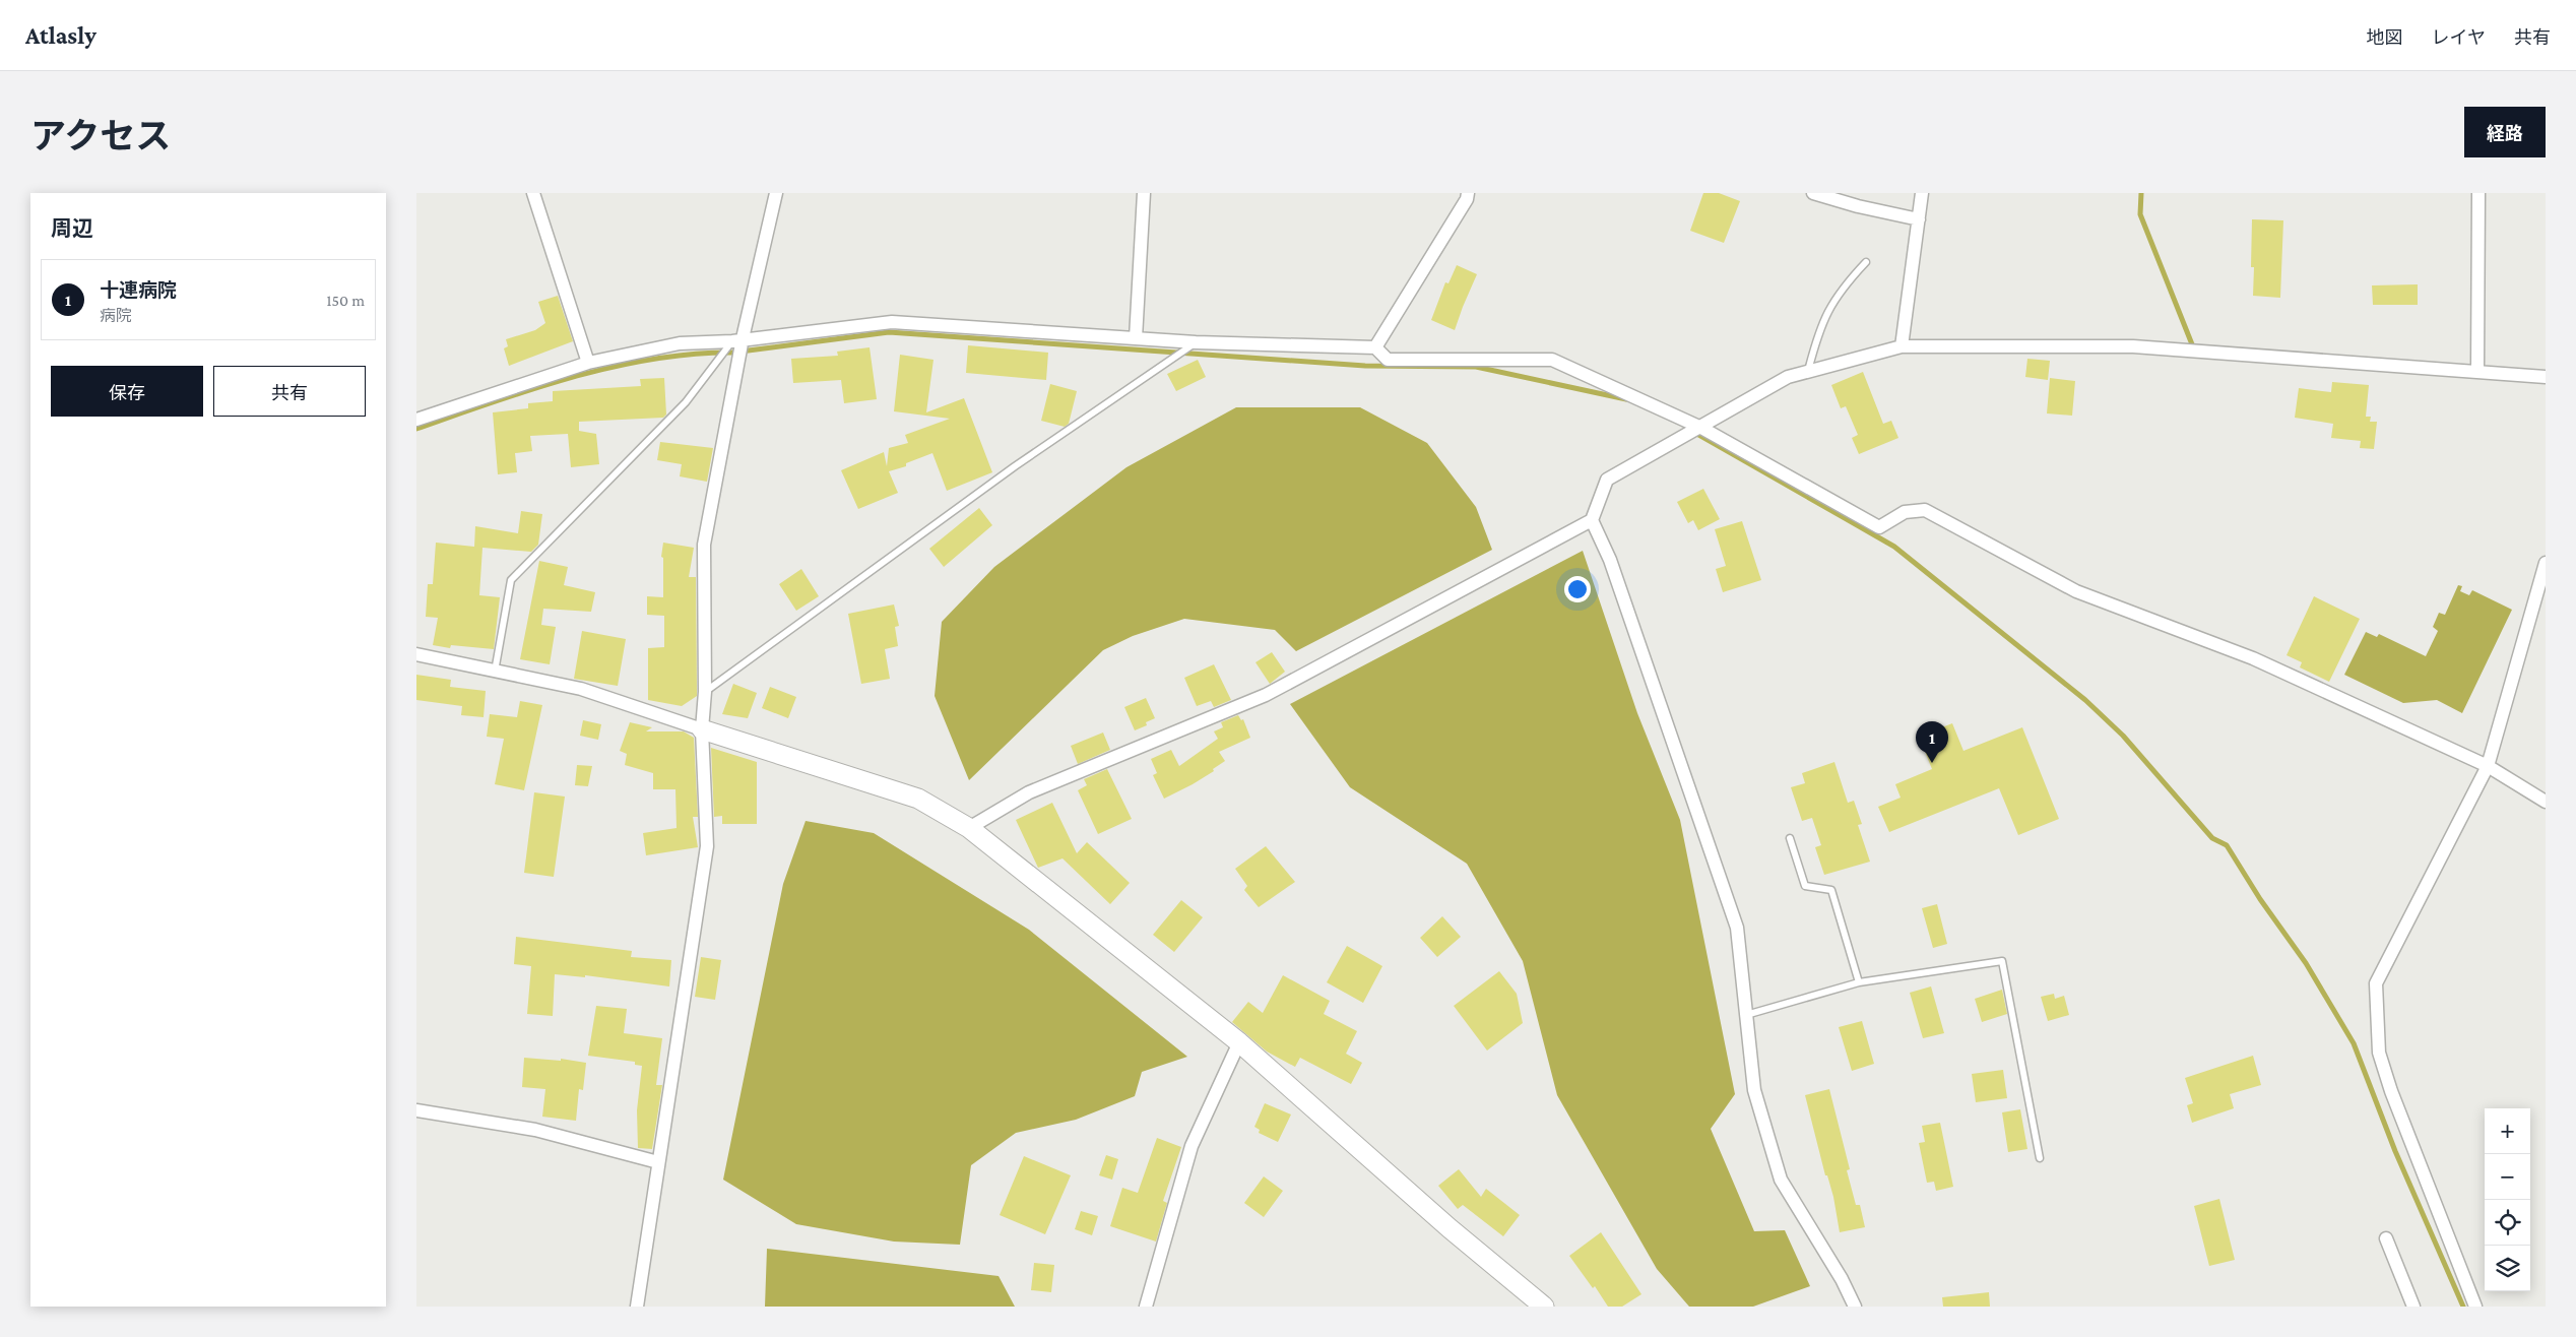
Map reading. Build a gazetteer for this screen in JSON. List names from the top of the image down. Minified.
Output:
{"page":{"header":"Atlasly","nav":["地図","レイヤ","共有"],"title":"アクセス","buttons":["経路",["保存","共有"]],"heading":"周辺","list":[{"mark":"1","name":"十連病院","note":"病院","value":"150 m"}],"pins":"1","map_buttons":["+","−"]}}
